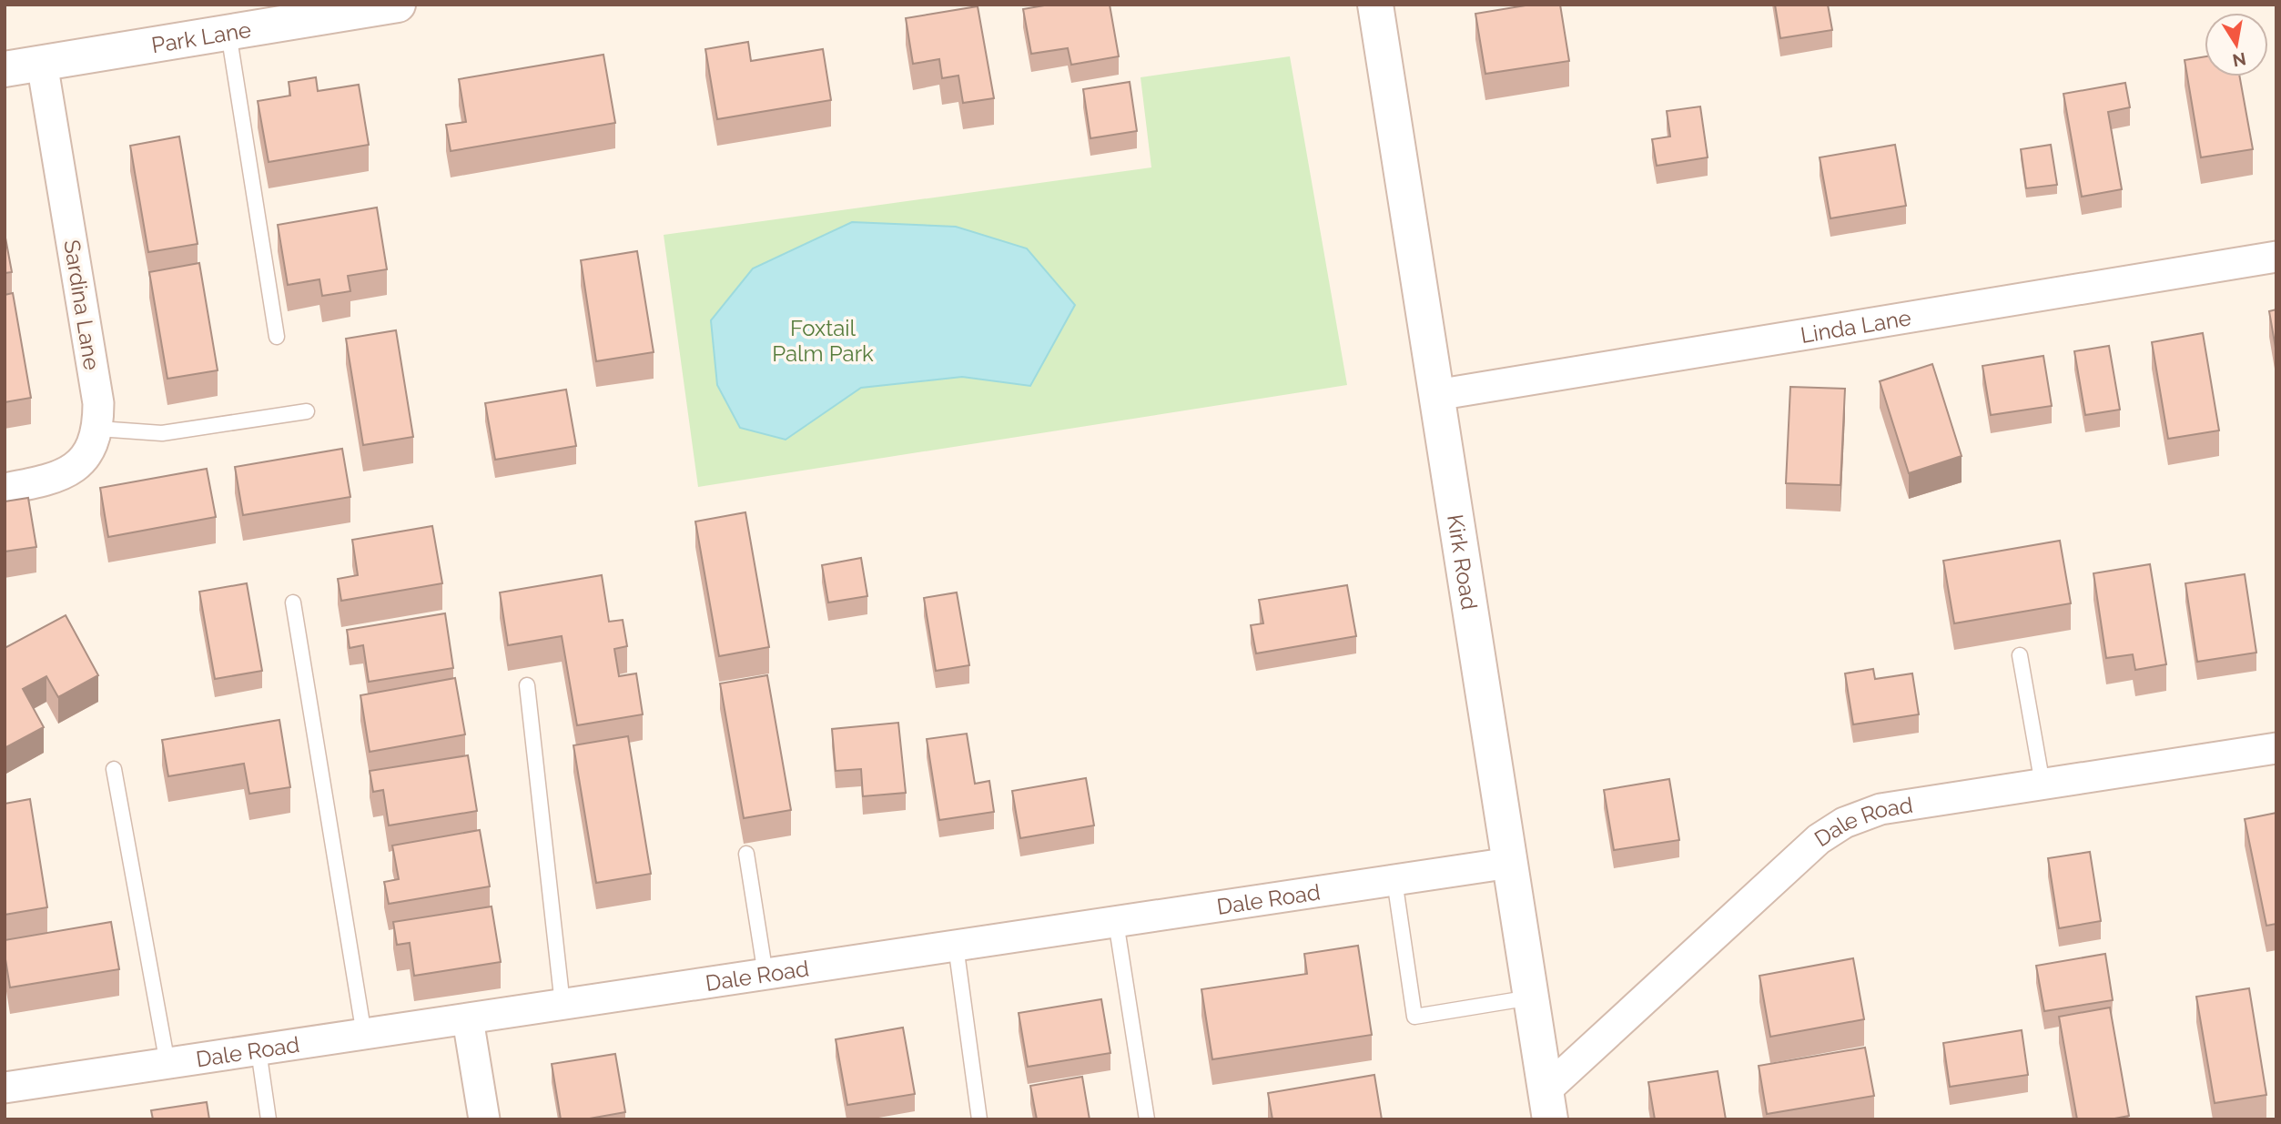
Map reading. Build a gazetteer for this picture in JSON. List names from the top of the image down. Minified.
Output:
{"streets":{"street":["Park Lane","Sardina Lane","Linda Lane","Kirk Road","Dale Road"]},"crossings":[["Park Lane","Sardina Lane"],["Linda Lane","Kirk Road"],["Kirk Road","Dale Road"]],"parks":["Foxtail Palm Park"],"north":"bottom"}
